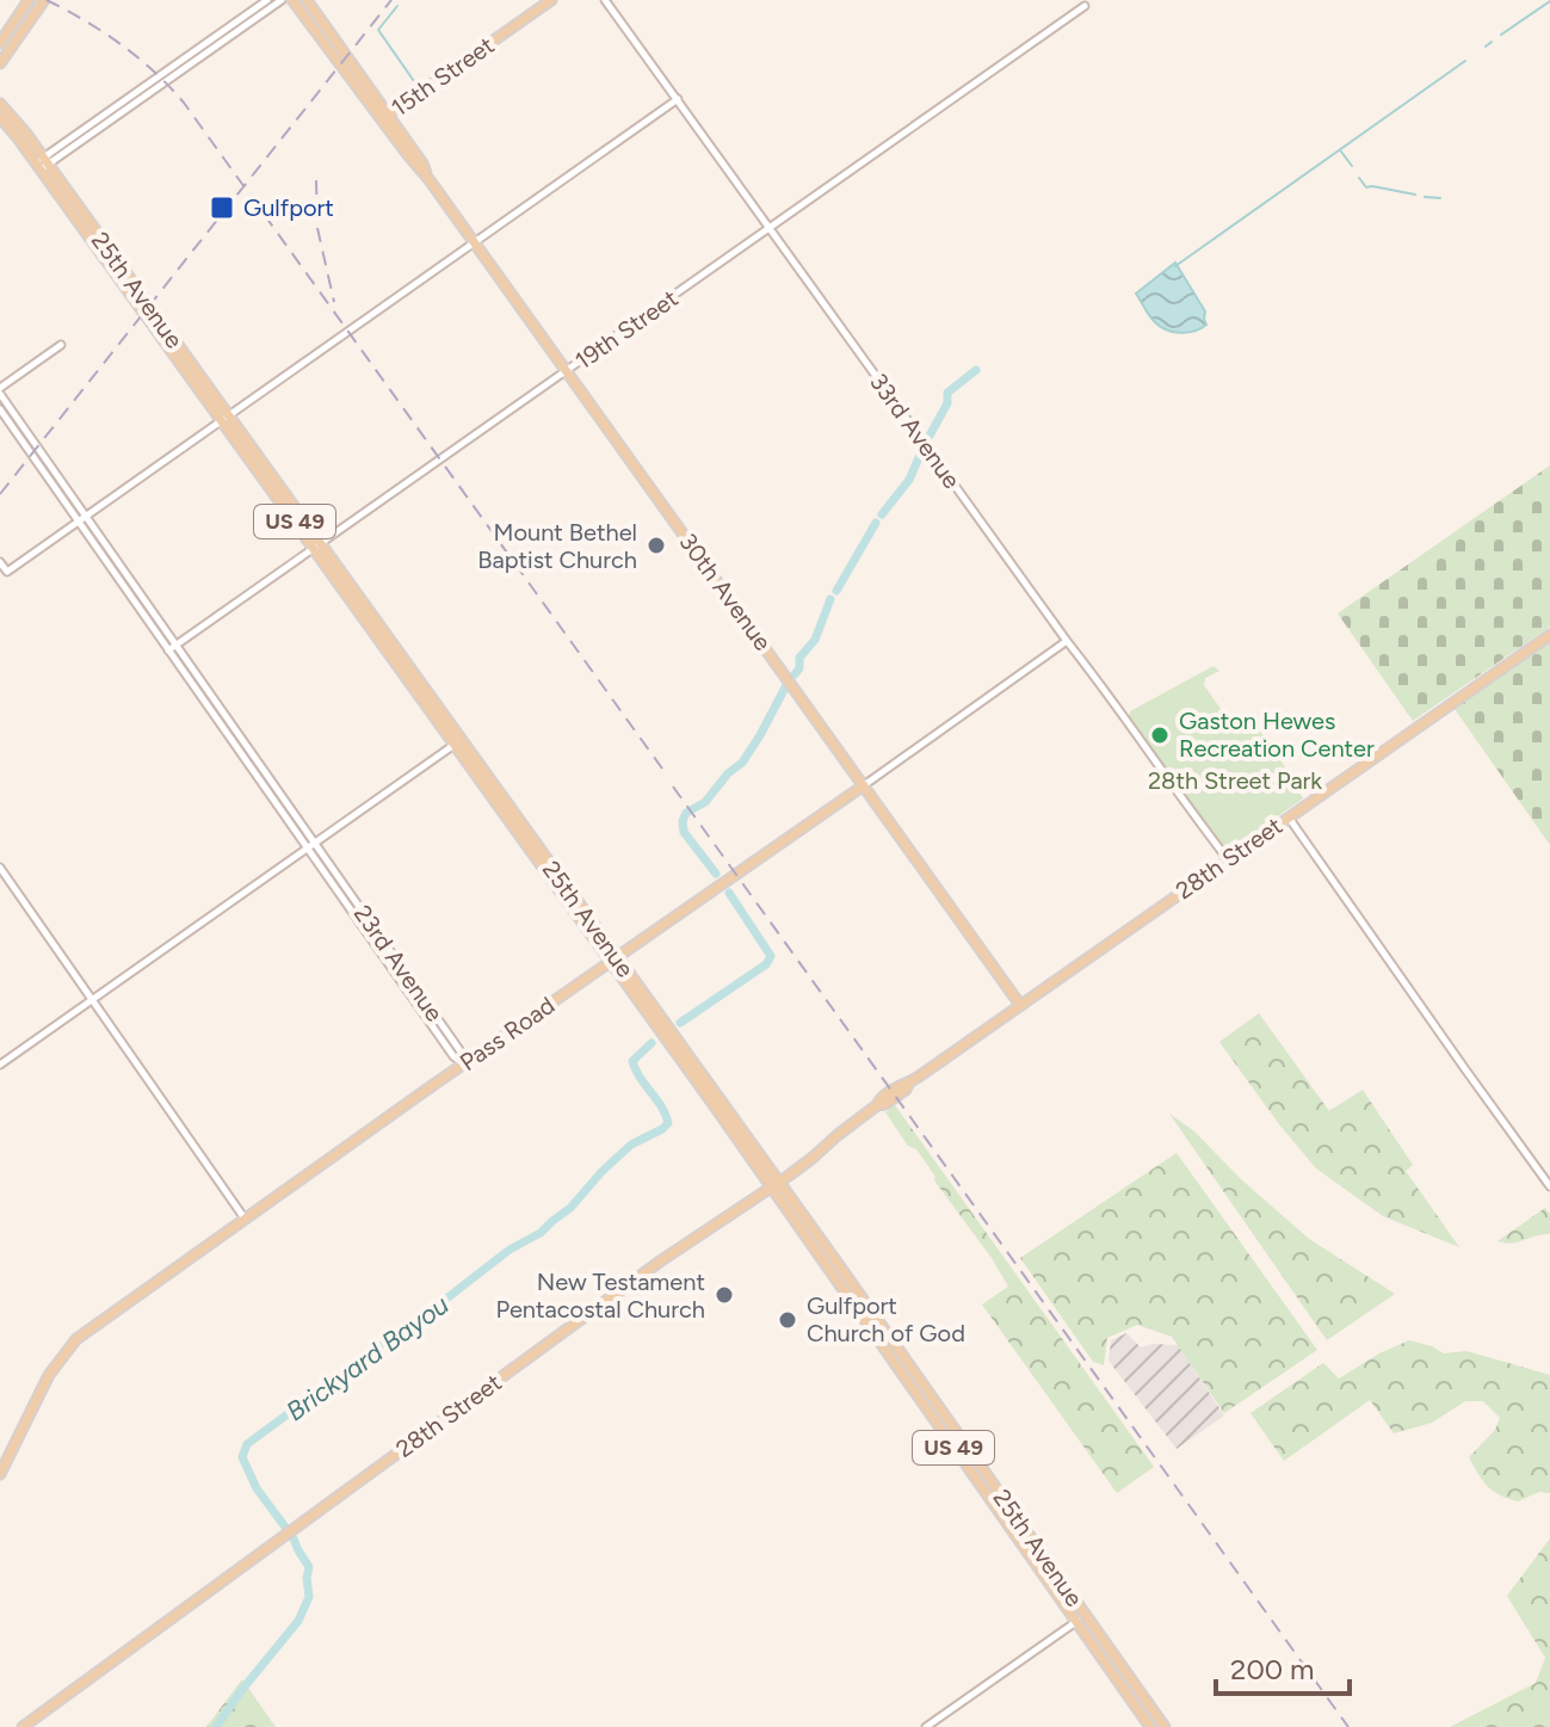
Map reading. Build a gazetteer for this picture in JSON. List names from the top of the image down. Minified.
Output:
{"streets":{"main road":["15th Street","25th Avenue","US 49","30th Avenue","28th Street","Pass Road"],"street":["19th Street","33rd Avenue","23rd Avenue"]},"crossings":[["15th Street","30th Avenue"],["25th Avenue","19th Street"],["25th Avenue","28th Street"],["25th Avenue","Pass Road"],["19th Street","33rd Avenue"],["19th Street","30th Avenue"],["19th Street","23rd Avenue"],["33rd Avenue","28th Street"],["33rd Avenue","Pass Road"],["30th Avenue","28th Street"],["30th Avenue","Pass Road"],["23rd Avenue","Pass Road"]],"water":["Brickyard Bayou"],"parks":["28th Street Park"],"places":{"transit":["Gulfport"],"other":["Mount Bethel Baptist Church","Gaston Hewes Recreation Center","New Testament Pentacostal Church","Gulfport Church of God"]},"scale_bar":"200 m"}
